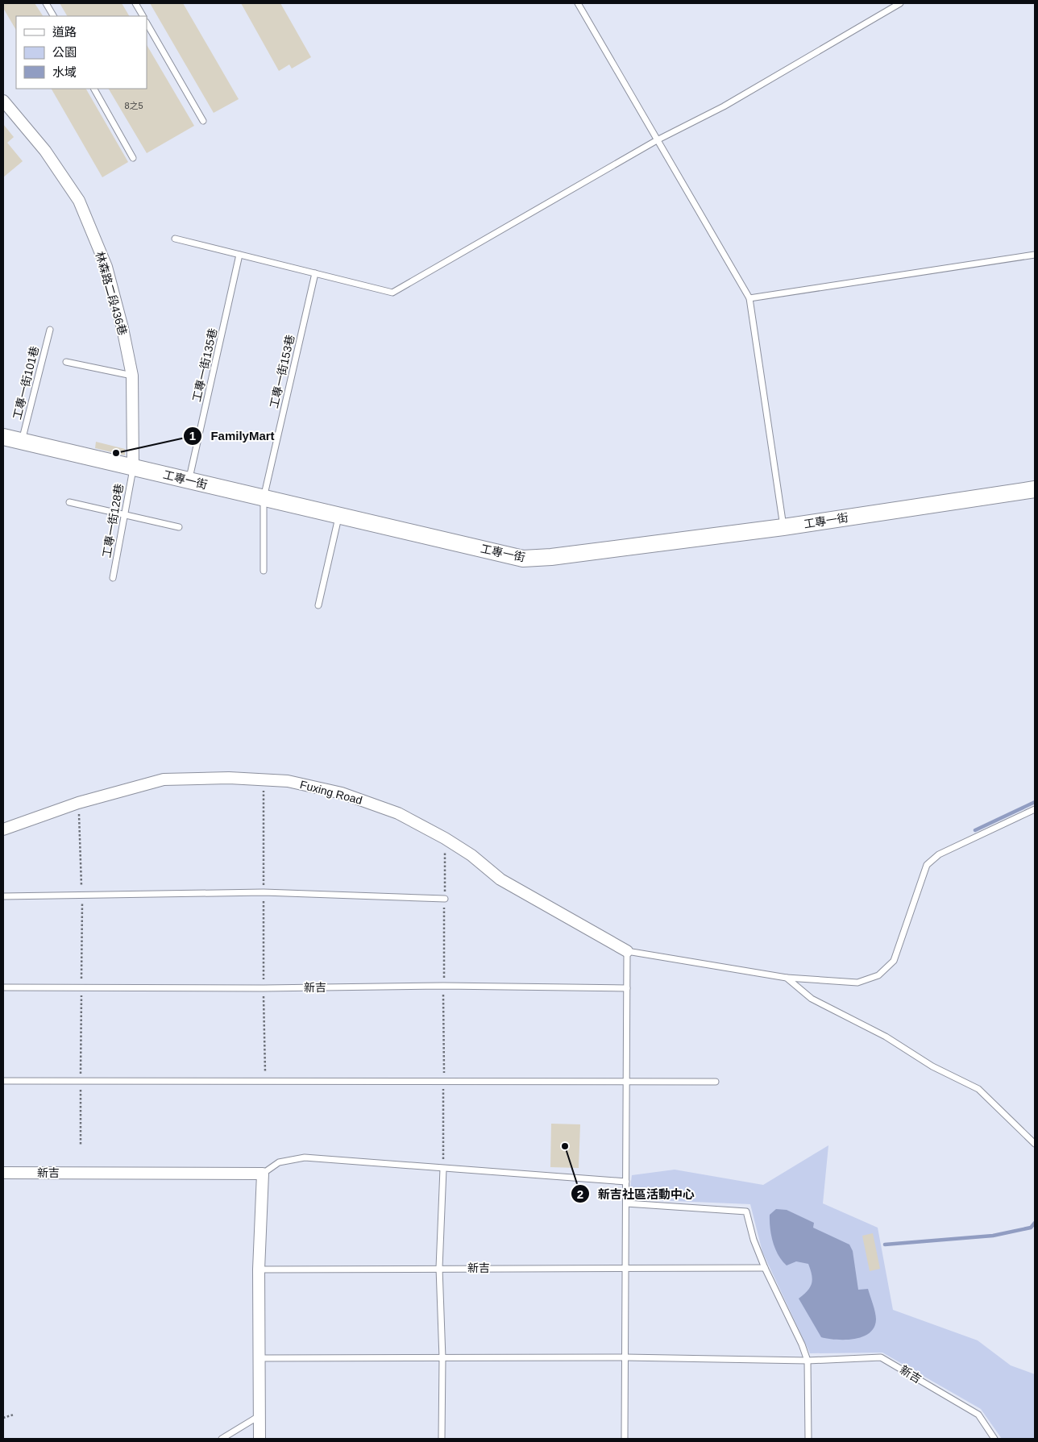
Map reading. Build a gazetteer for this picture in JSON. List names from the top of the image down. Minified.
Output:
{"streets":{"street":["林森路二段436巷","工專一街","Fuxing Road","新吉"],"lane":["工專一街135巷","工專一街153巷","工專一街101巷","工專一街128巷"]},"crossings":[["林森路二段436巷","工專一街"],["林森路二段436巷","工專一街128巷"],["工專一街135巷","工專一街"],["工專一街153巷","工專一街"],["工專一街101巷","工專一街"],["工專一街","工專一街128巷"]],"places":["FamilyMart","新吉社區活動中心"],"house_numbers":["8之5"],"legend":["道路","公園","水域"]}
